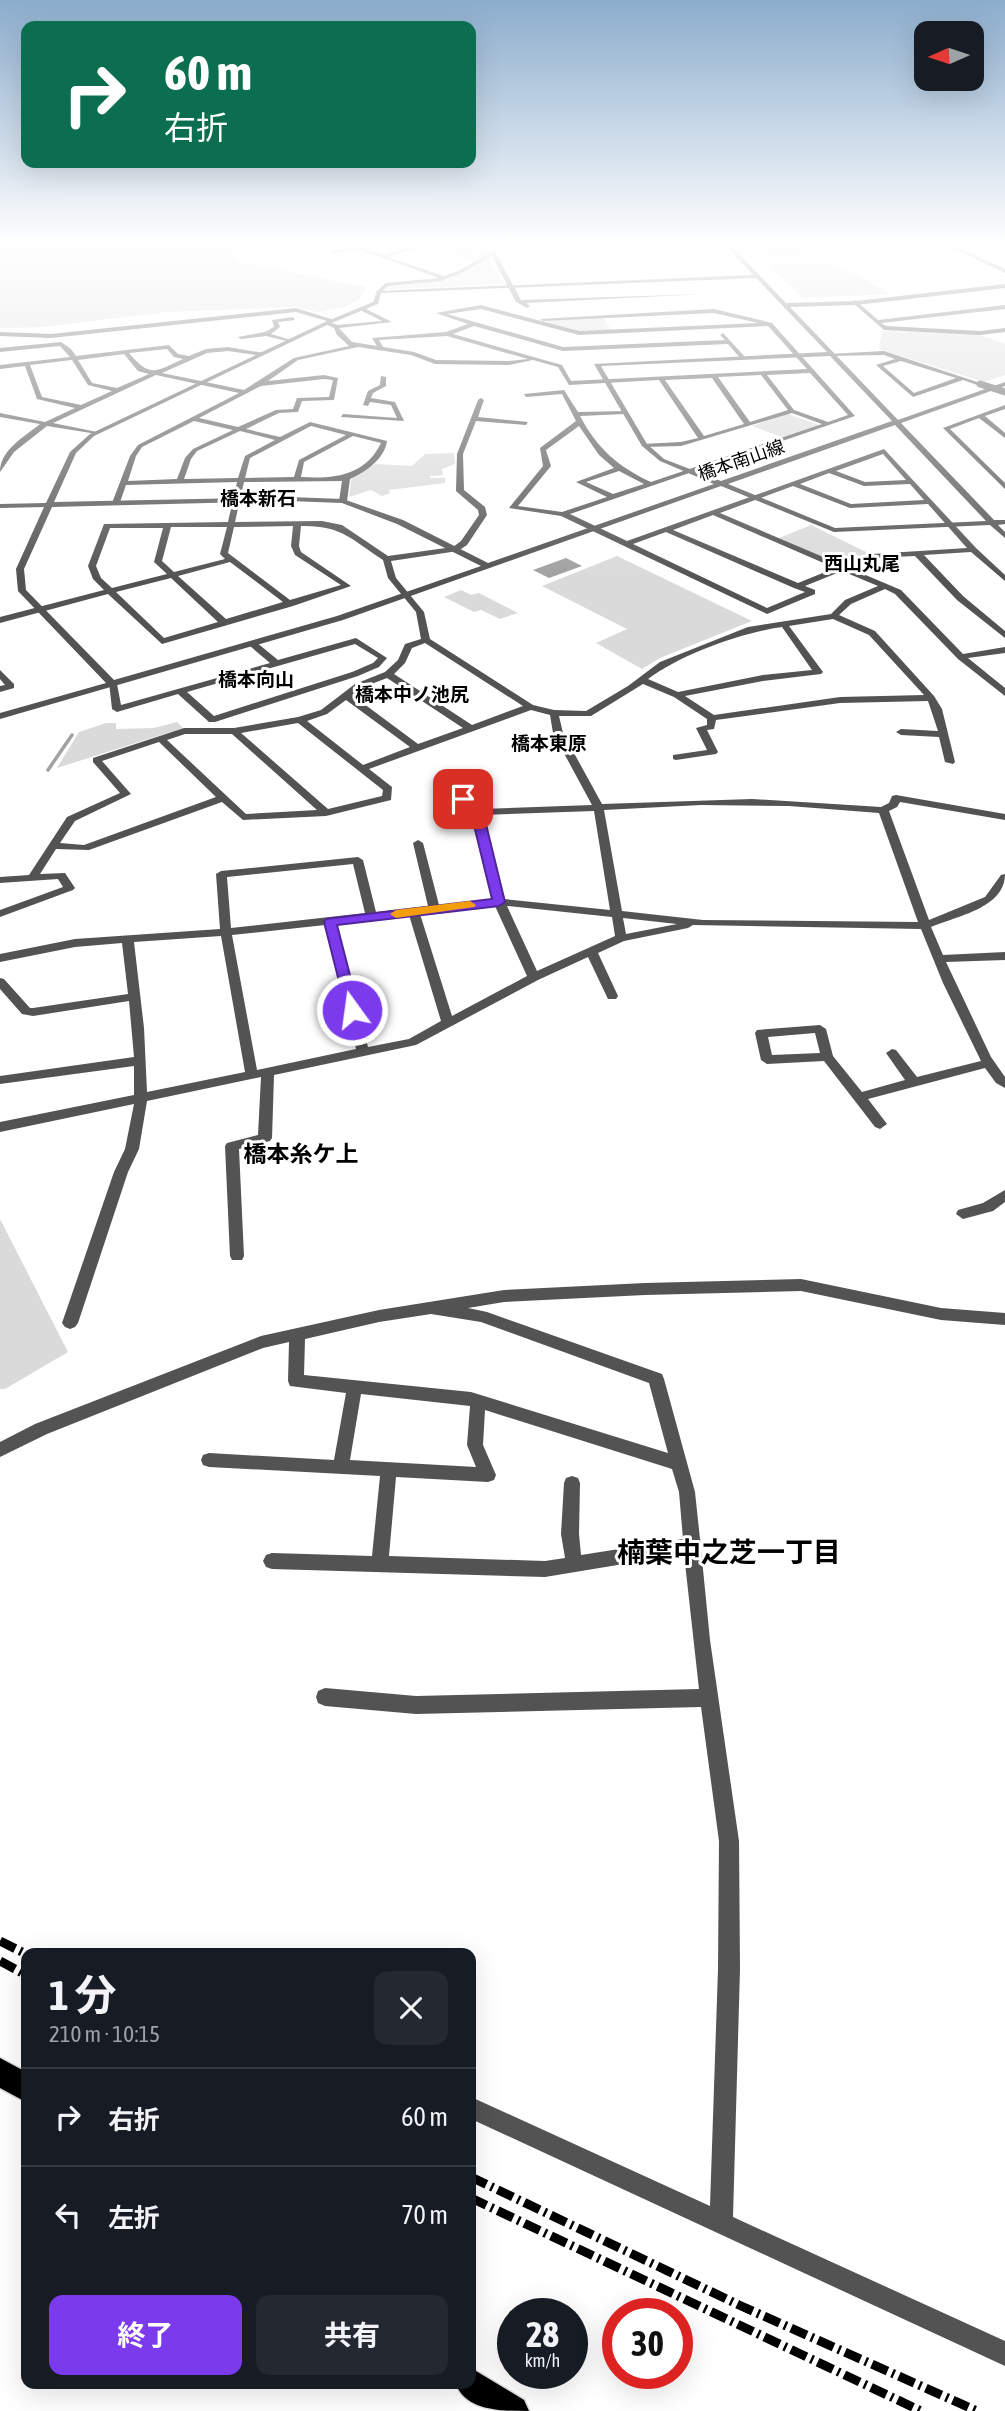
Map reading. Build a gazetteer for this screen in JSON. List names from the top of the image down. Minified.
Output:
{"streets":{"street":["橋本南山線"]},"districts":["橋本新石","西山丸尾","橋本向山","橋本中ノ池尻","橋本東原","橋本糸ケ上","楠葉中之芝一丁目"],"north":"left","page":{"turn":["60 m","右折"],"heading":["1 分","210 m · 10:15"],"list":[{"name":"右折","value":"60 m"},{"name":"左折","value":"70 m"}],"buttons":["終了","共有"],"speed":"28 km/h","limit":"30"}}
